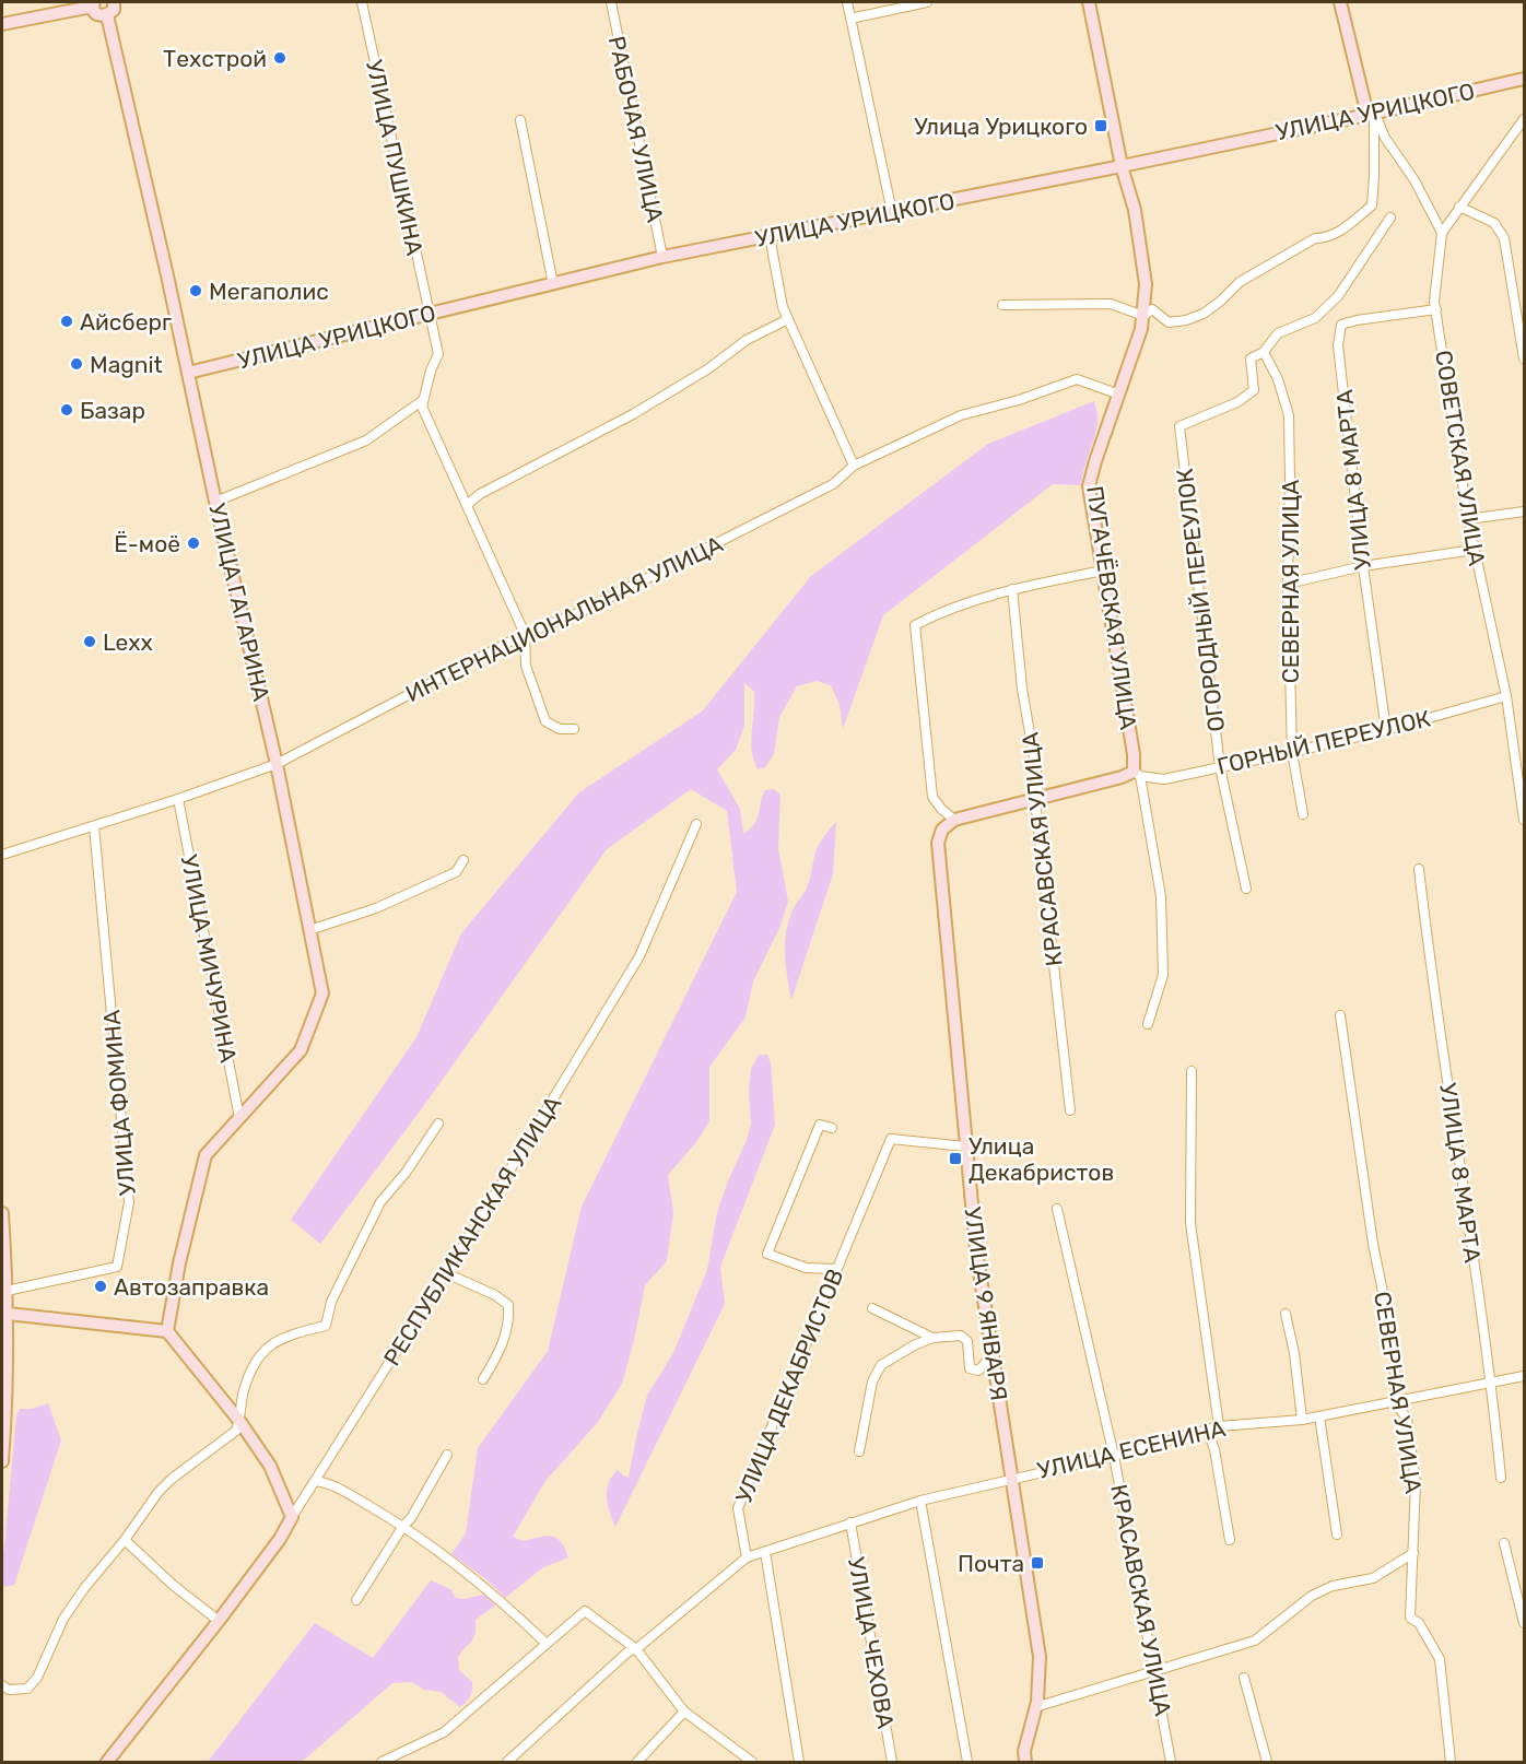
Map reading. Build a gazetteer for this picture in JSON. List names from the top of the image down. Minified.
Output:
{"streets":{"street":["УЛИЦА УРИЦКОГО","РАБОЧАЯ УЛИЦА","УЛИЦА ПУШКИНА","СОВЕТСКАЯ УЛИЦА","УЛИЦА 8 МАРТА","СЕВЕРНАЯ УЛИЦА","ОГОРОДНЫЙ ПЕРЕУЛОК","УЛИЦА ГАГАРИНА","ПУГАЧЁВСКАЯ УЛИЦА","ИНТЕРНАЦИОНАЛЬНАЯ УЛИЦА","ГОРНЫЙ ПЕРЕУЛОК","КРАСАВСКАЯ УЛИЦА","УЛИЦА МИЧУРИНА","УЛИЦА ФОМИНА","РЕСПУБЛИКАНСКАЯ УЛИЦА","УЛИЦА 9 ЯНВАРЯ","УЛИЦА ДЕКАБРИСТОВ","УЛИЦА ЕСЕНИНА","УЛИЦА ЧЕХОВА"]},"crossings":[["УЛИЦА УРИЦКОГО","РАБОЧАЯ УЛИЦА"],["УЛИЦА УРИЦКОГО","УЛИЦА ПУШКИНА"],["УЛИЦА УРИЦКОГО","УЛИЦА ГАГАРИНА"],["УЛИЦА УРИЦКОГО","ПУГАЧЁВСКАЯ УЛИЦА"],["СОВЕТСКАЯ УЛИЦА","УЛИЦА 8 МАРТА"],["СОВЕТСКАЯ УЛИЦА","ГОРНЫЙ ПЕРЕУЛОК"],["УЛИЦА 8 МАРТА","ГОРНЫЙ ПЕРЕУЛОК"],["УЛИЦА 8 МАРТА","УЛИЦА ЕСЕНИНА"],["СЕВЕРНАЯ УЛИЦА","ОГОРОДНЫЙ ПЕРЕУЛОК"],["СЕВЕРНАЯ УЛИЦА","ГОРНЫЙ ПЕРЕУЛОК"],["СЕВЕРНАЯ УЛИЦА","УЛИЦА ЕСЕНИНА"],["ОГОРОДНЫЙ ПЕРЕУЛОК","ГОРНЫЙ ПЕРЕУЛОК"],["УЛИЦА ГАГАРИНА","ИНТЕРНАЦИОНАЛЬНАЯ УЛИЦА"],["УЛИЦА ГАГАРИНА","УЛИЦА МИЧУРИНА"],["ПУГАЧЁВСКАЯ УЛИЦА","ИНТЕРНАЦИОНАЛЬНАЯ УЛИЦА"],["ПУГАЧЁВСКАЯ УЛИЦА","ГОРНЫЙ ПЕРЕУЛОК"],["ИНТЕРНАЦИОНАЛЬНАЯ УЛИЦА","УЛИЦА МИЧУРИНА"],["ИНТЕРНАЦИОНАЛЬНАЯ УЛИЦА","УЛИЦА ФОМИНА"],["ГОРНЫЙ ПЕРЕУЛОК","КРАСАВСКАЯ УЛИЦА"],["ГОРНЫЙ ПЕРЕУЛОК","УЛИЦА 9 ЯНВАРЯ"],["КРАСАВСКАЯ УЛИЦА","УЛИЦА ЕСЕНИНА"],["УЛИЦА 9 ЯНВАРЯ","УЛИЦА ДЕКАБРИСТОВ"],["УЛИЦА 9 ЯНВАРЯ","УЛИЦА ЕСЕНИНА"],["УЛИЦА ДЕКАБРИСТОВ","УЛИЦА ЕСЕНИНА"],["УЛИЦА ЕСЕНИНА","УЛИЦА ЧЕХОВА"]],"places":{"other":["Техстрой","Мегаполис","Айсберг","Magnit","Базар","Ё-моё","Lexx","Автозаправка"],"transit":["Улица Урицкого","Улица Декабристов","Почта"]}}
